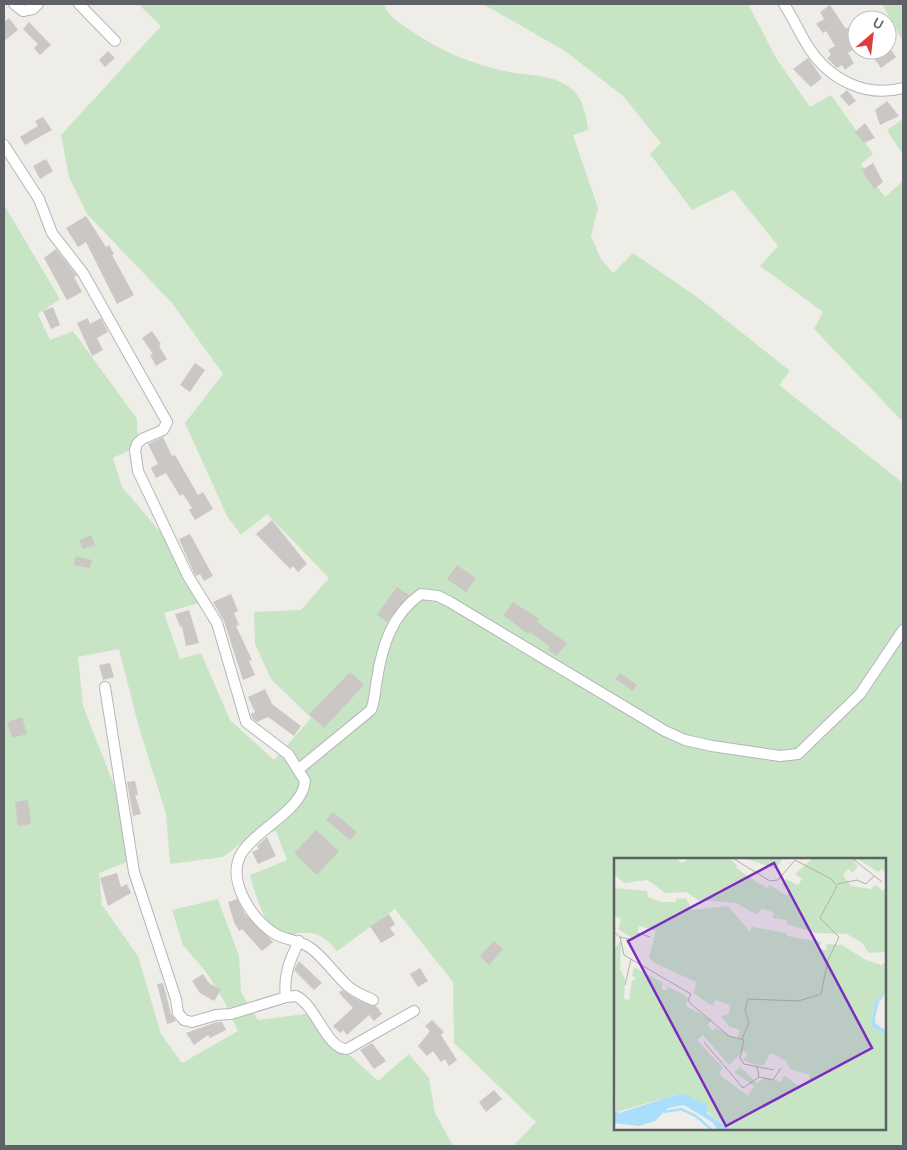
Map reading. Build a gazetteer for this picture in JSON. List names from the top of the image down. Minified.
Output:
{"north":"top right"}
